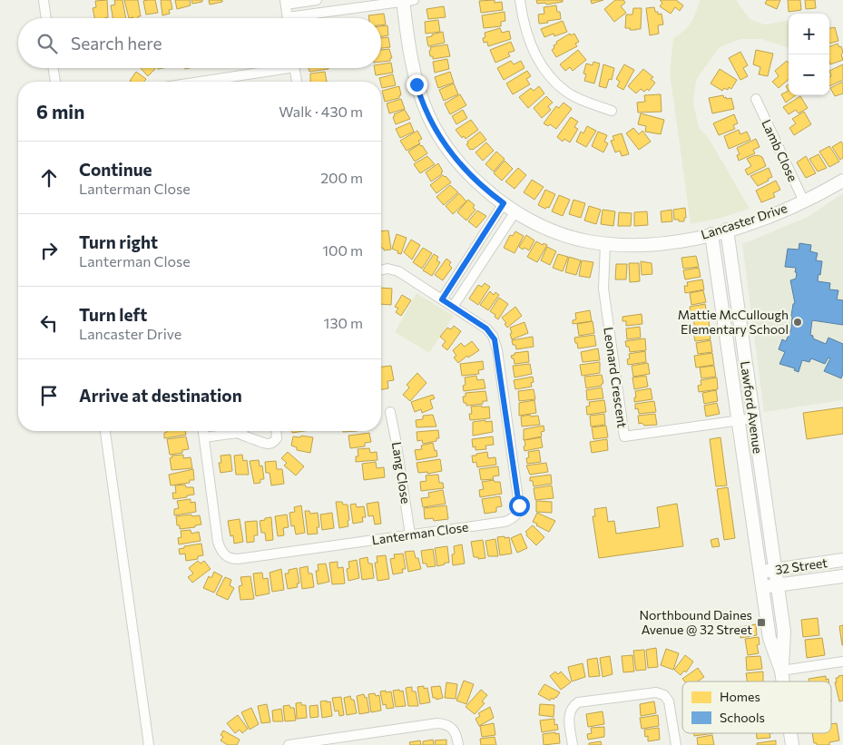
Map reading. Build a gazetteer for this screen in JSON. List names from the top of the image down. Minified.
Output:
{"streets":{"street":["Lamb Close","Lancaster Drive","Leonard Crescent","Lawford Avenue","Lang Close","Lanterman Close","32 Street"]},"crossings":[["Lamb Close","Lancaster Drive"],["Lancaster Drive","Leonard Crescent"],["Lancaster Drive","Lawford Avenue"],["Leonard Crescent","Lawford Avenue"],["Lawford Avenue","32 Street"],["Lang Close","Lanterman Close"]],"places":{"other":["Mattie McCullough Elementary School"],"transit":["Northbound Daines Avenue @ 32 Street"]},"legend":["Homes","Schools"],"page":{"map_buttons":["+","−"],"search":"Search here","heading":["6 min","Walk · 430 m"],"list":[["Continue","Lanterman Close","200 m"],["Turn right","Lanterman Close","100 m"],["Turn left","Lancaster Drive","130 m"],"Arrive at destination"]}}
